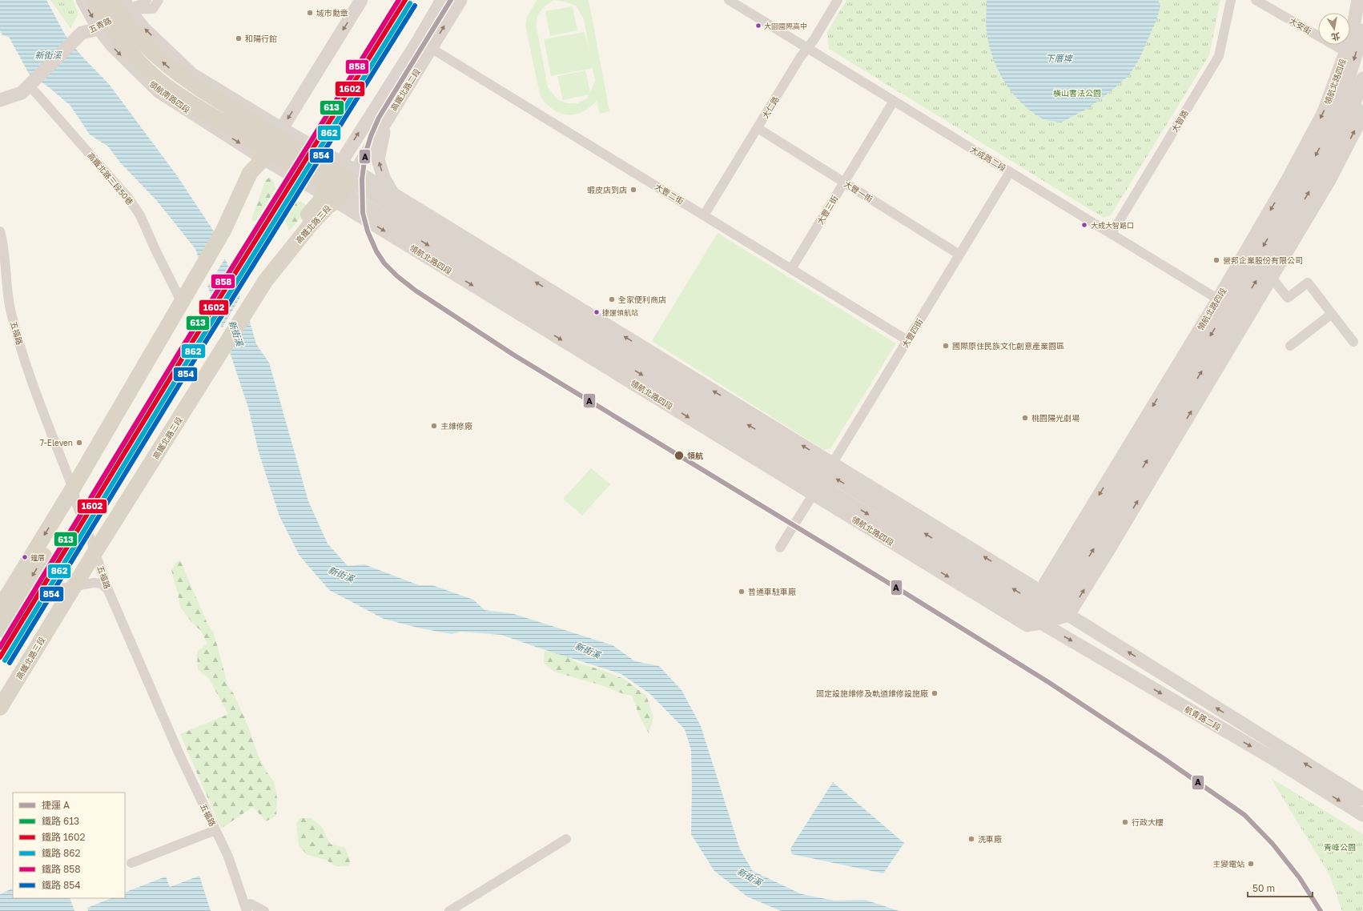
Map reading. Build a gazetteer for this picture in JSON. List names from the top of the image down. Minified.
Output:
{"streets":{"main road":["領航北路四段","領航南路四段","高鐵北路三段"],"street":["五青路","大安街","高鐵北路二段","大仁路","大智路","大成路二段","高鐵北路三段50巷","大豐一街","大豐二街","大豐三街","五福路","大豐四街","航青路二段"]},"crossings":[["五青路","領航南路四段"],["五青路","高鐵北路三段50巷"],["大安街","領航北路四段"],["領航北路四段","高鐵北路二段"],["領航北路四段","領航南路四段"],["領航北路四段","大成路二段"],["領航北路四段","高鐵北路三段"],["領航北路四段","大豐四街"],["領航北路四段","航青路二段"],["高鐵北路二段","大豐二街"],["高鐵北路二段","高鐵北路三段"],["大仁路","大成路二段"],["大仁路","大豐一街"],["大仁路","大豐二街"],["大智路","大成路二段"],["大成路二段","大豐三街"],["大成路二段","大豐四街"],["大豐一街","大豐三街"],["大豐一街","大豐四街"],["大豐二街","大豐三街"],["大豐二街","大豐四街"],["高鐵北路三段","五福路"]],"water":["新街溪","下厝埤"],"parks":["橫山書法公園","青峰公園"],"places":["城市勳章","大園國際高中","和陽行館","蝦皮店到店","大成大智路口","營邦企業股份有限公司","全家便利商店","捷運領航站","國際原住民族文化創意產業園區","桃園陽光劇場","主維修廠","7-Eleven","領航","鐘厝","普通車駐車廠","固定設施維修及軌道維修設施廠","行政大樓","洗車廠","主變電站"],"lines":["metro line A","rail line 613","rail line 1602","rail line 858","rail line 862","rail line 854"],"legend":["捷運 A","鐵路 613","鐵路 1602","鐵路 862","鐵路 858","鐵路 854"],"scale_bar":"50 m","north":"bottom"}
